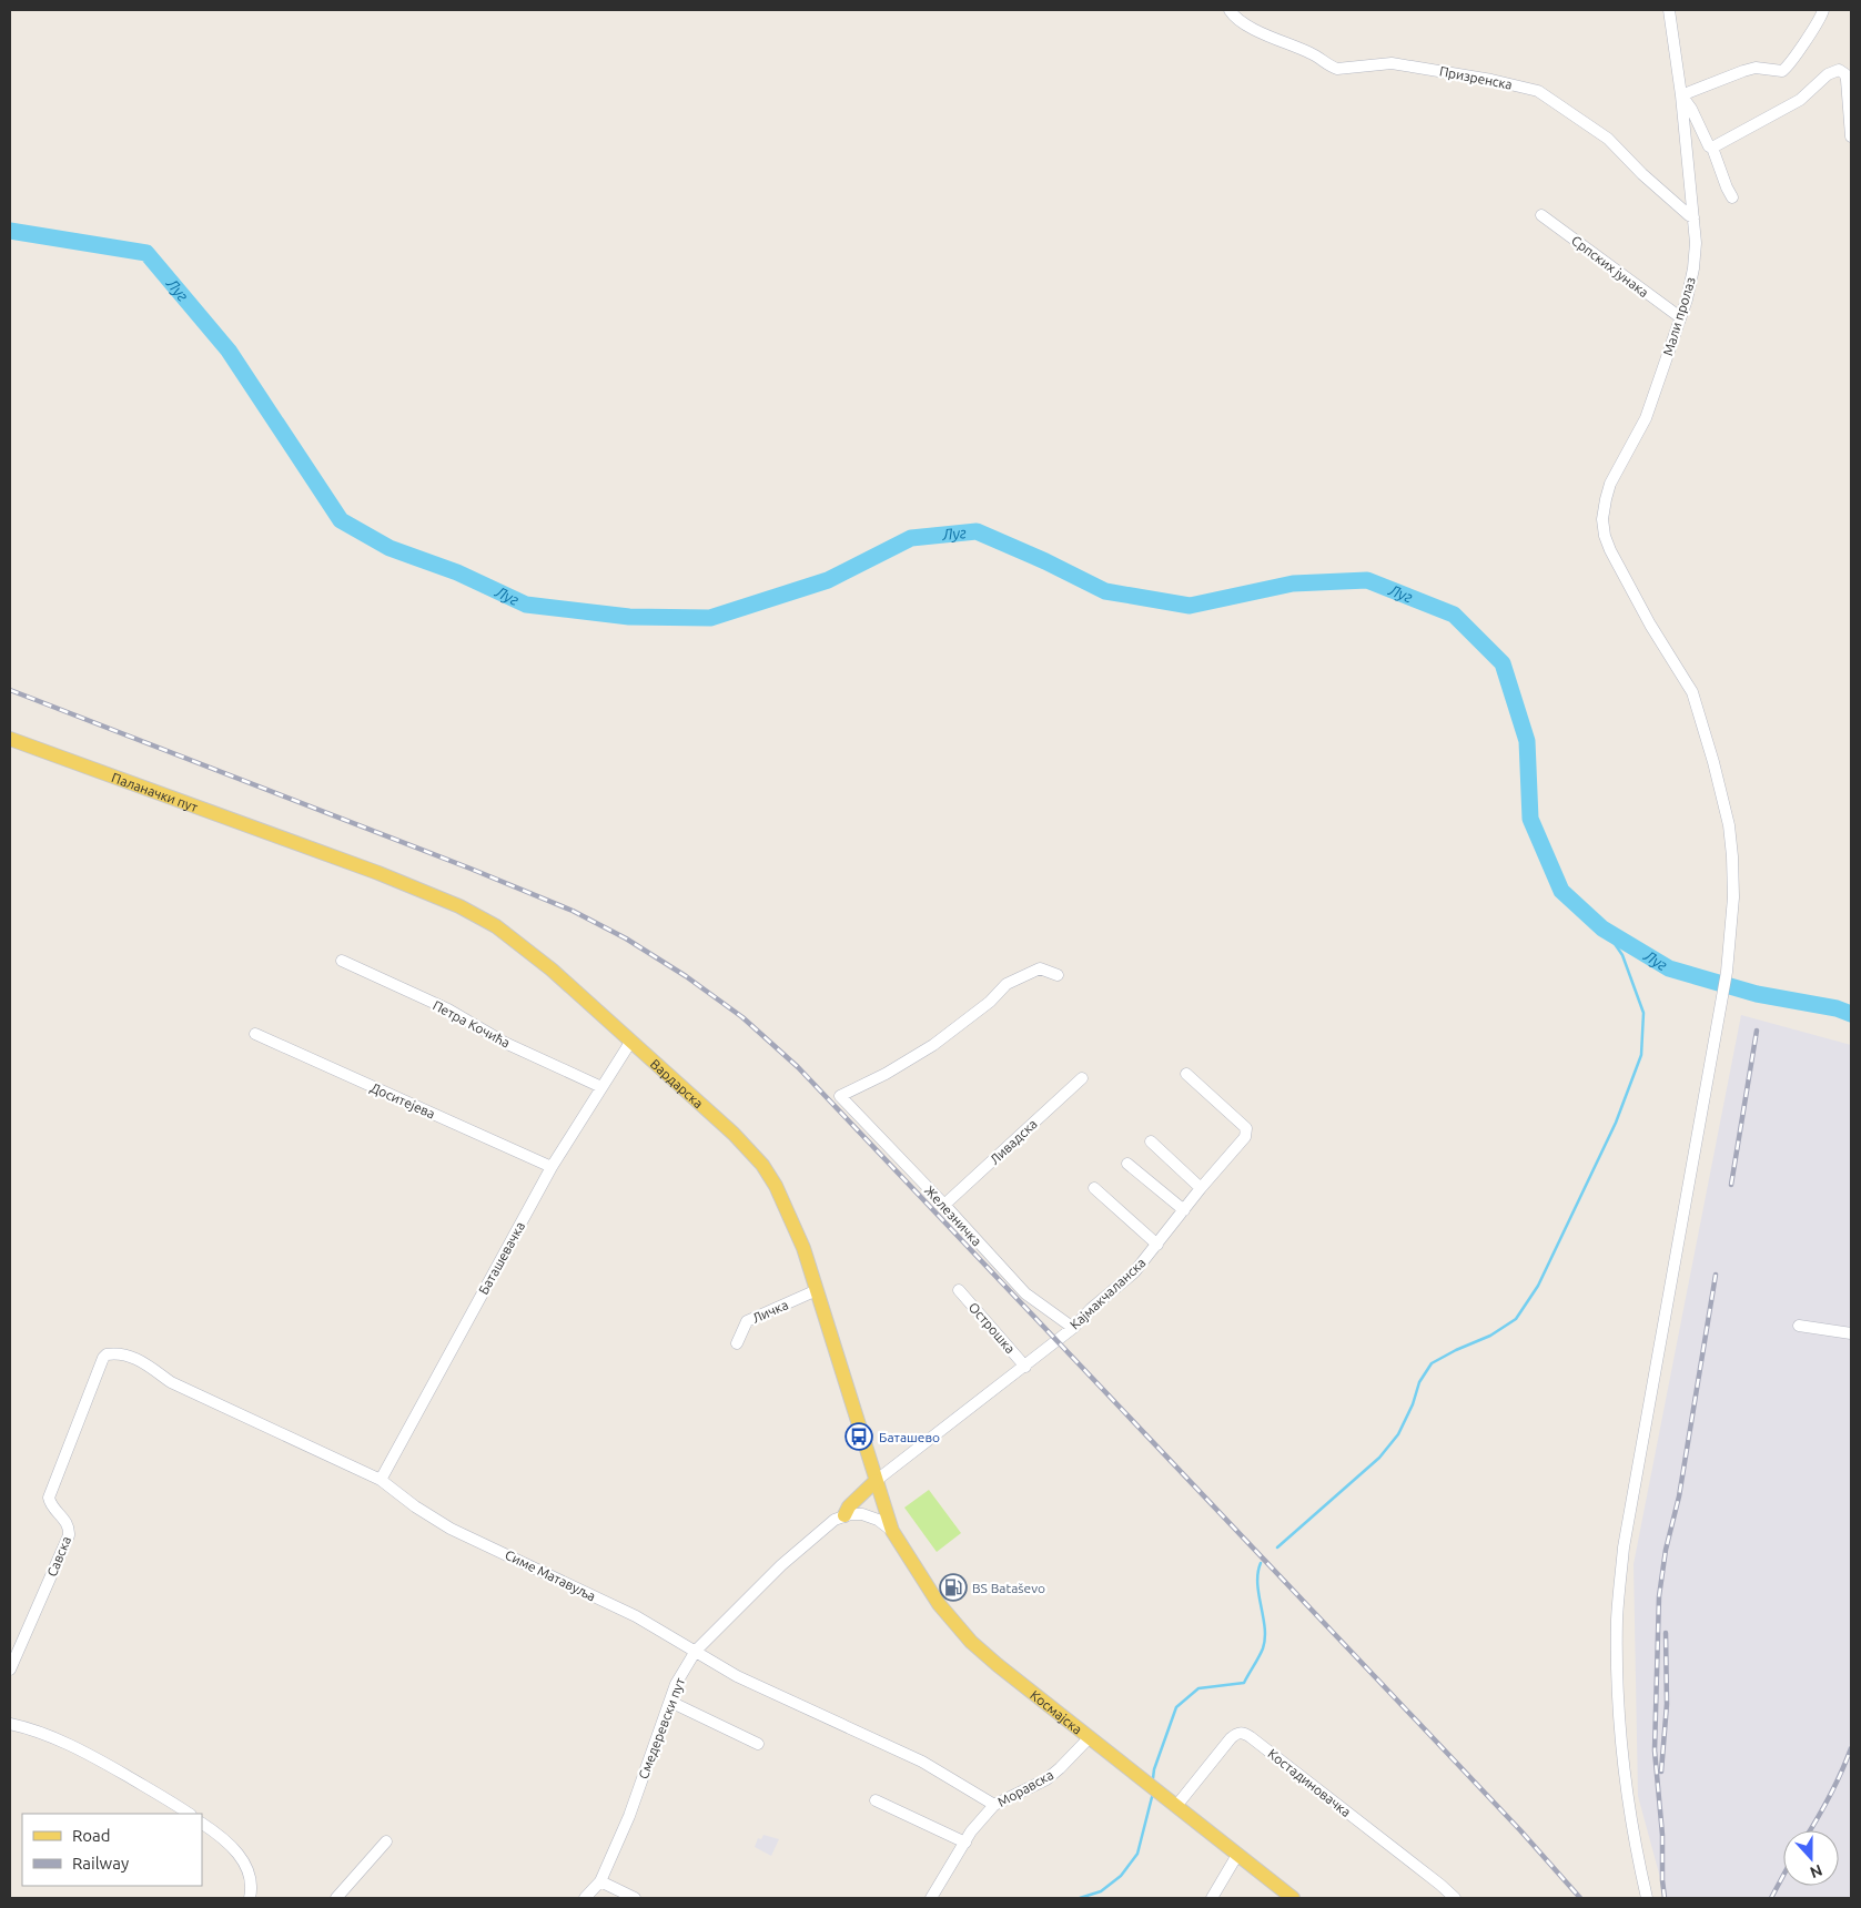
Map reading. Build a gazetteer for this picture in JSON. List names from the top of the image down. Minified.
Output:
{"streets":{"main road":["Паланачки пут","Вардарска","Космајска"],"street":["Призренска","Српских јунака","Мали пролаз","Петра Кочића","Доситејева","Ливадска","Железничка","Баташевачка","Кајмакчаланска","Личка","Острошка","Савска","Симе Матавуља","Смедеревски пут","Костадиновачка","Моравска"]},"crossings":[["Призренска","Мали пролаз"],["Српских јунака","Мали пролаз"],["Паланачки пут","Вардарска"],["Петра Кочића","Баташевачка"],["Вардарска","Баташевачка"],["Вардарска","Кајмакчаланска"],["Вардарска","Личка"],["Вардарска","Космајска"],["Доситејева","Баташевачка"],["Ливадска","Железничка"],["Железничка","Кајмакчаланска"],["Баташевачка","Симе Матавуља"],["Кајмакчаланска","Острошка"],["Кајмакчаланска","Космајска"],["Савска","Симе Матавуља"],["Симе Матавуља","Смедеревски пут"],["Симе Матавуља","Моравска"],["Космајска","Костадиновачка"],["Космајска","Моравска"]],"water":["Луг"],"places":{"bus stop":["Баташево"],"fuel station":["BS Bataševo"]},"legend":["Road","Railway"],"north":"bottom"}
